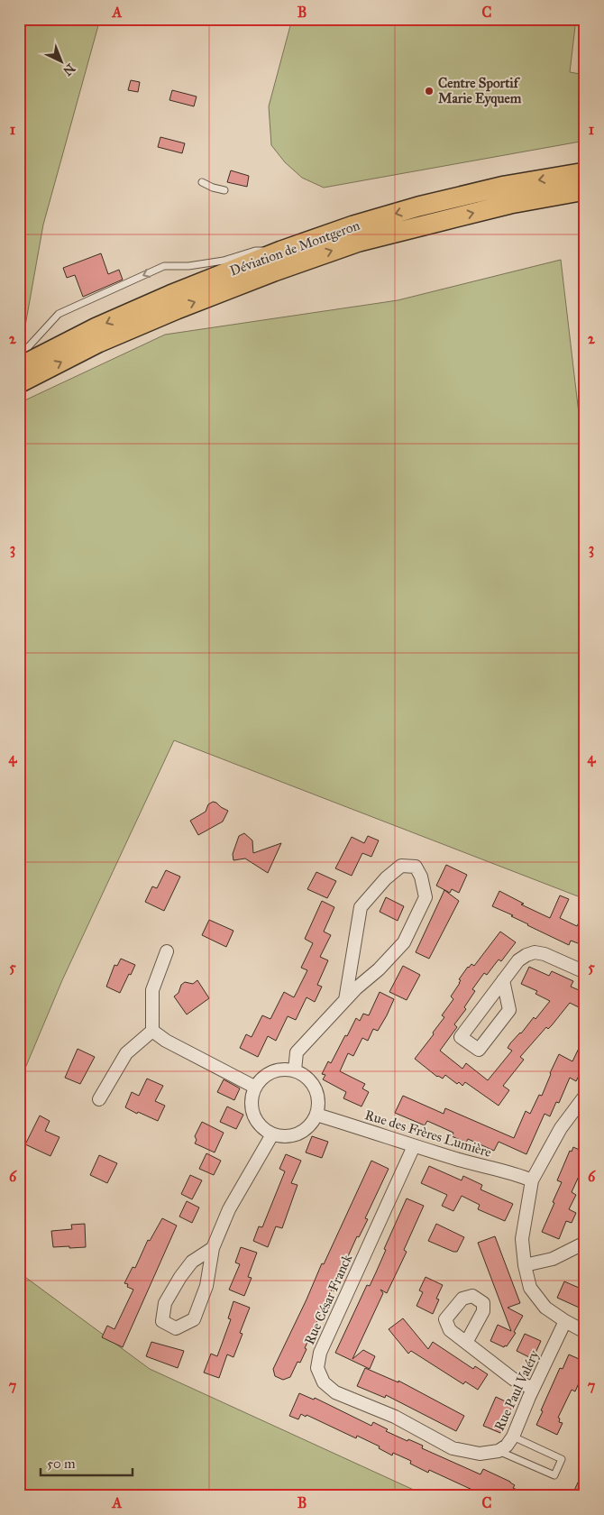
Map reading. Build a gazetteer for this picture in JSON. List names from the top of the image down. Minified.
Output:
{"streets":{"main road":["Déviation de Montgeron"],"street":["Rue des Frères Lumière","Rue César Franck","Rue Paul Valéry"]},"crossings":[["Rue des Frères Lumière","Rue César Franck"],["Rue César Franck","Rue Paul Valéry"]],"places":["Centre Sportif Marie Eyquem"],"scale_bar":"50 m","north":"bottom right","grid":{"columns":["A","B","C"],"rows":["1","2","3","4","5","6","7"]}}
